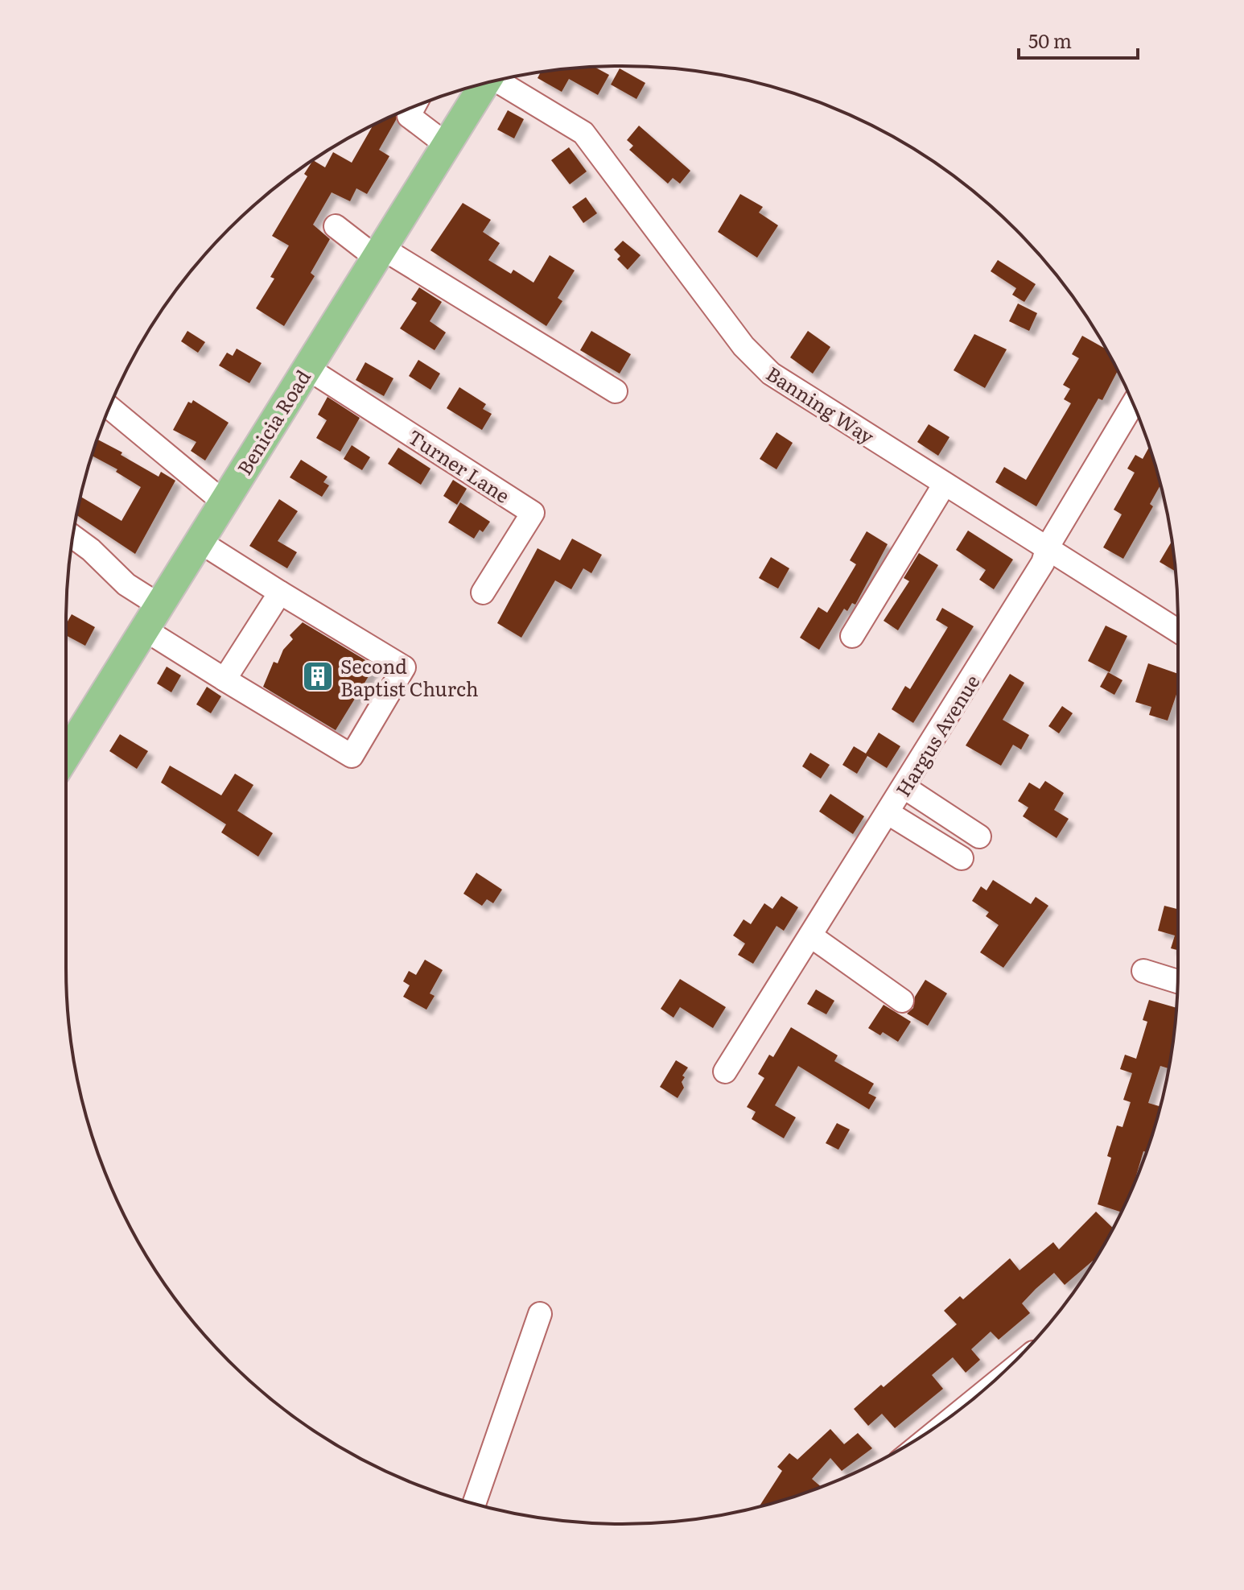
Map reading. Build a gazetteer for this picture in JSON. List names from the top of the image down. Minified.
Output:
{"streets":{"main road":["Benicia Road"],"street":["Banning Way","Turner Lane","Hargus Avenue"]},"crossings":[["Banning Way","Hargus Avenue"],["Benicia Road","Turner Lane"]],"places":{"building":["Second Baptist Church"]},"scale_bar":"50 m"}
